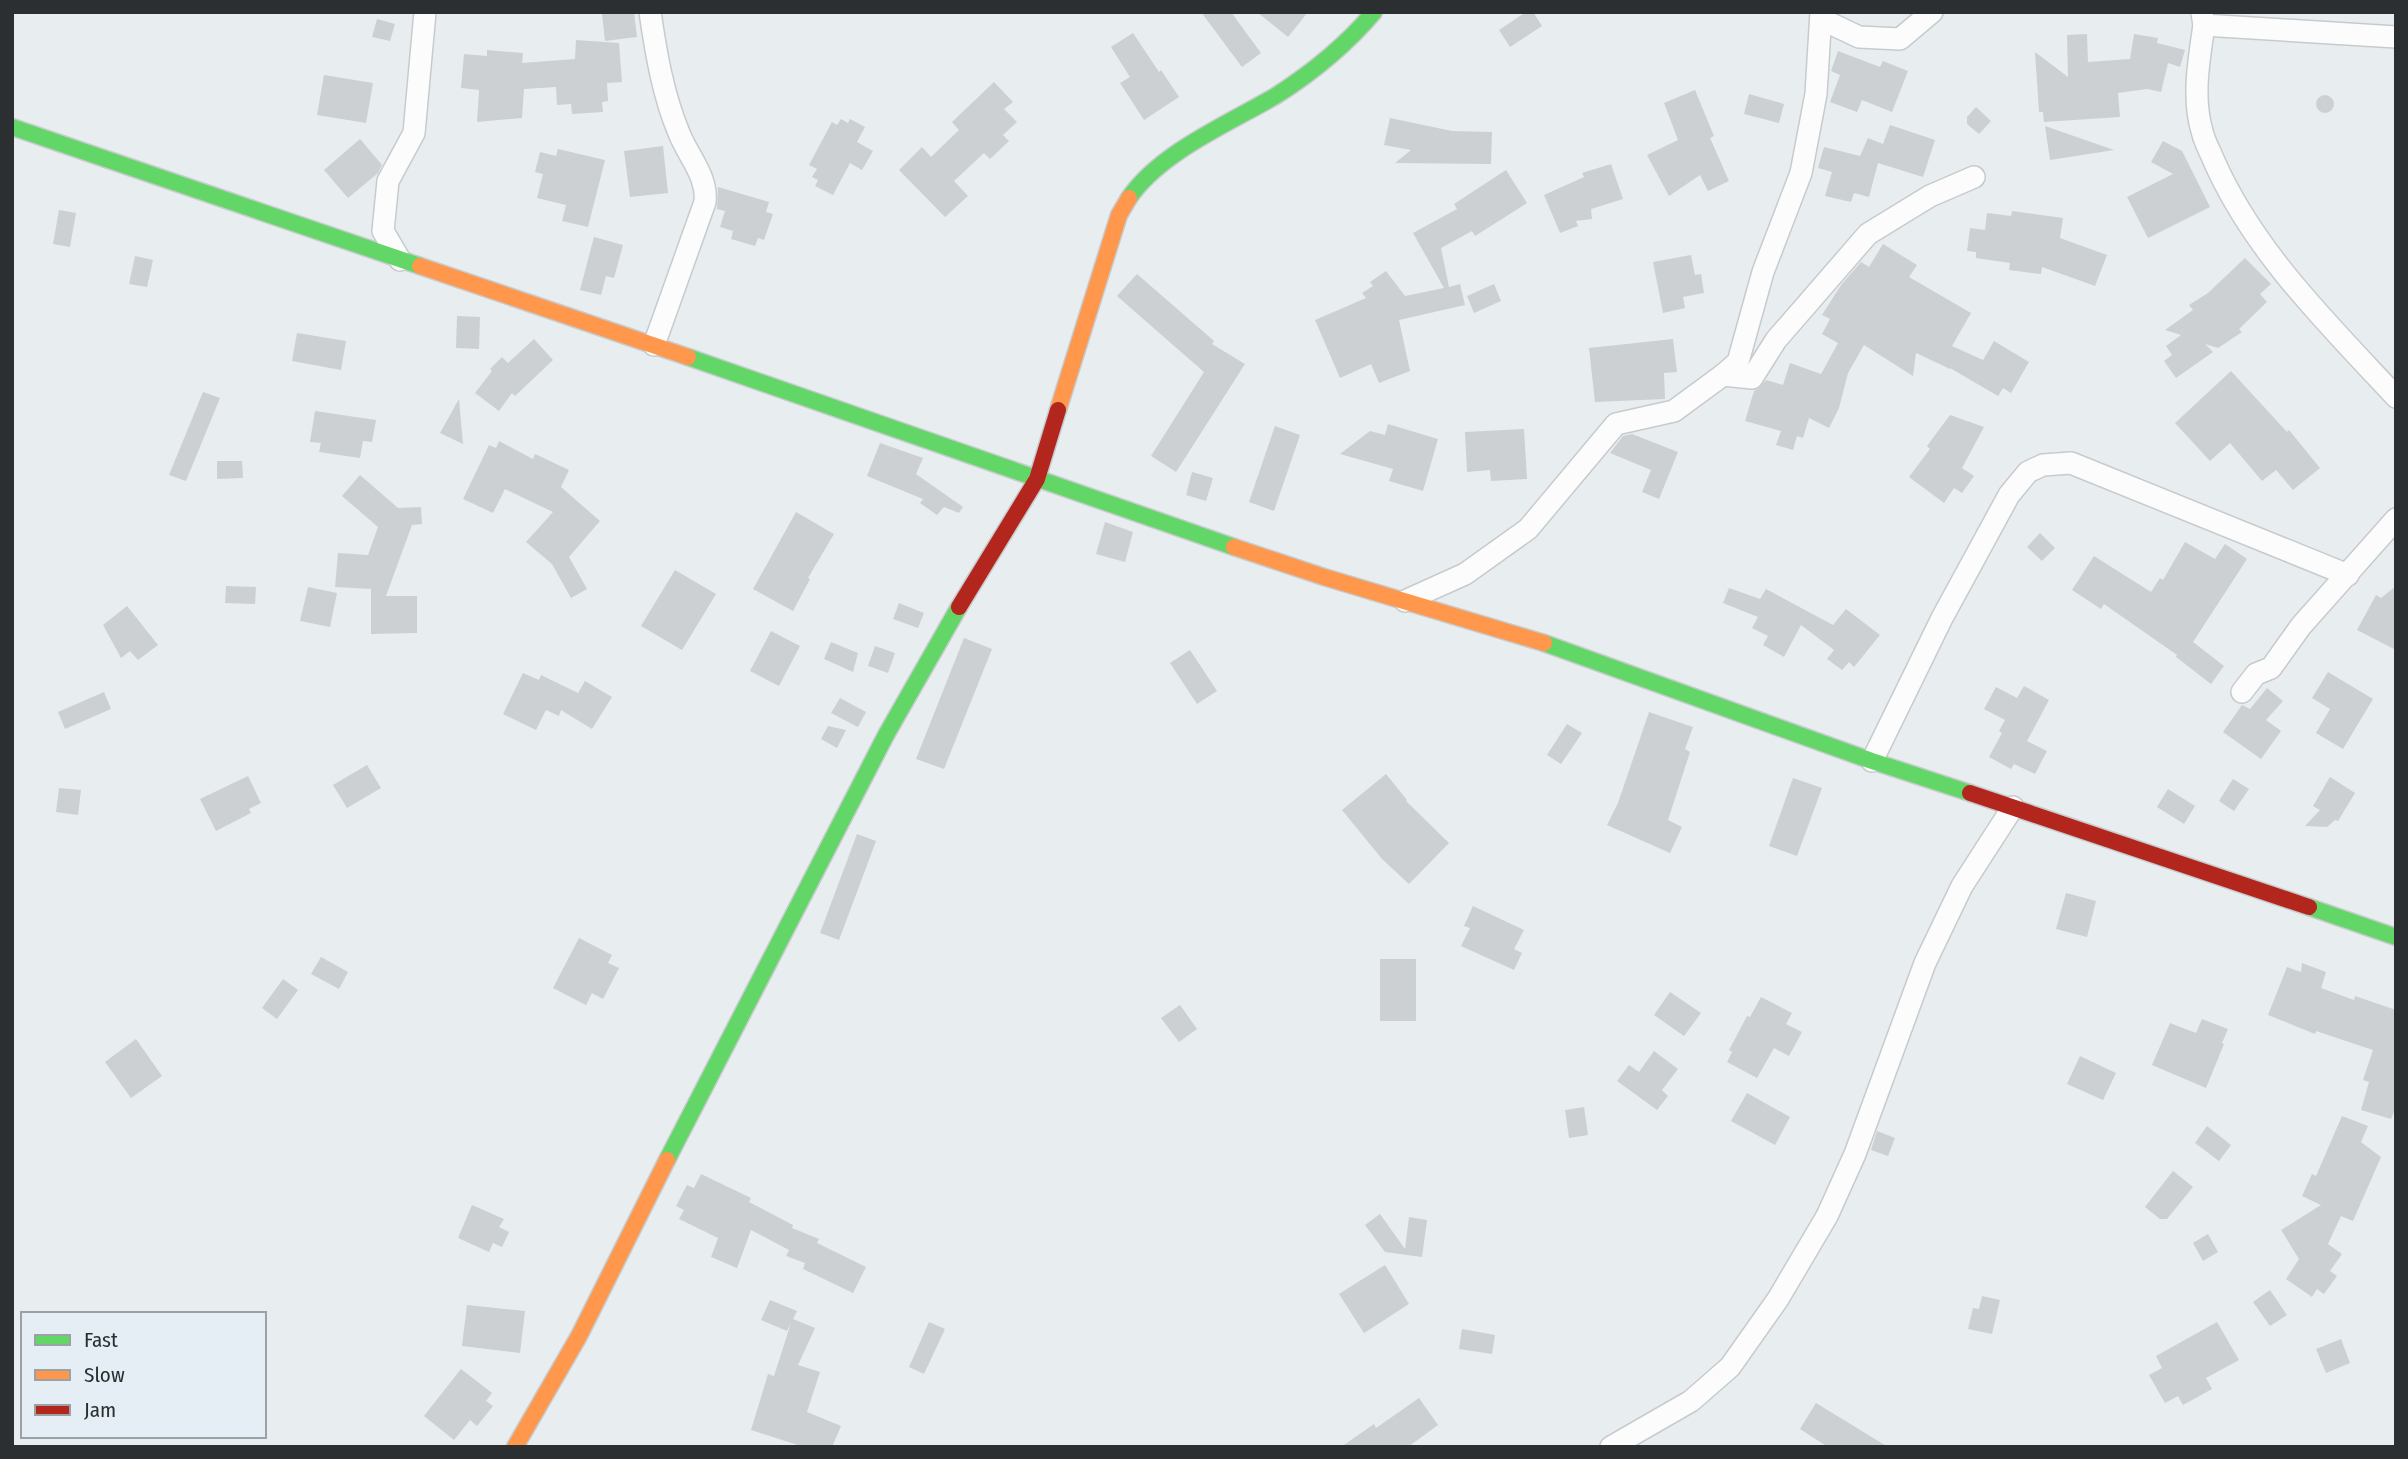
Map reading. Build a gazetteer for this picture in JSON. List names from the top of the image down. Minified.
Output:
{"legend":["Fast","Slow","Jam"]}
